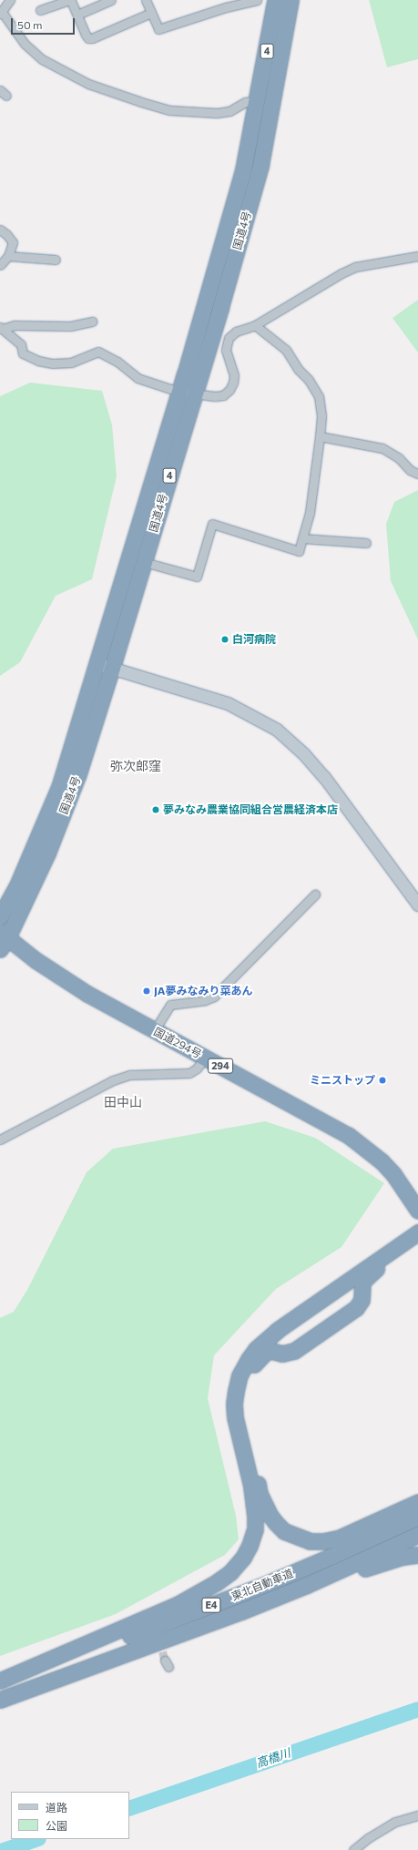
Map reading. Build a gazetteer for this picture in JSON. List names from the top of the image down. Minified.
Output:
{"streets":{"highway":["4","国道4号","国道294号","294","東北自動車道","E4"]},"crossings":[["国道4号","国道294号"]],"districts":["弥次郎窪","田中山"],"water":["高橋川"],"places":["白河病院","夢みなみ農業協同組合営農経済本店","JA夢みなみり菜あん","ミニストップ"],"legend":["道路","公園"],"scale_bar":"50 m"}
